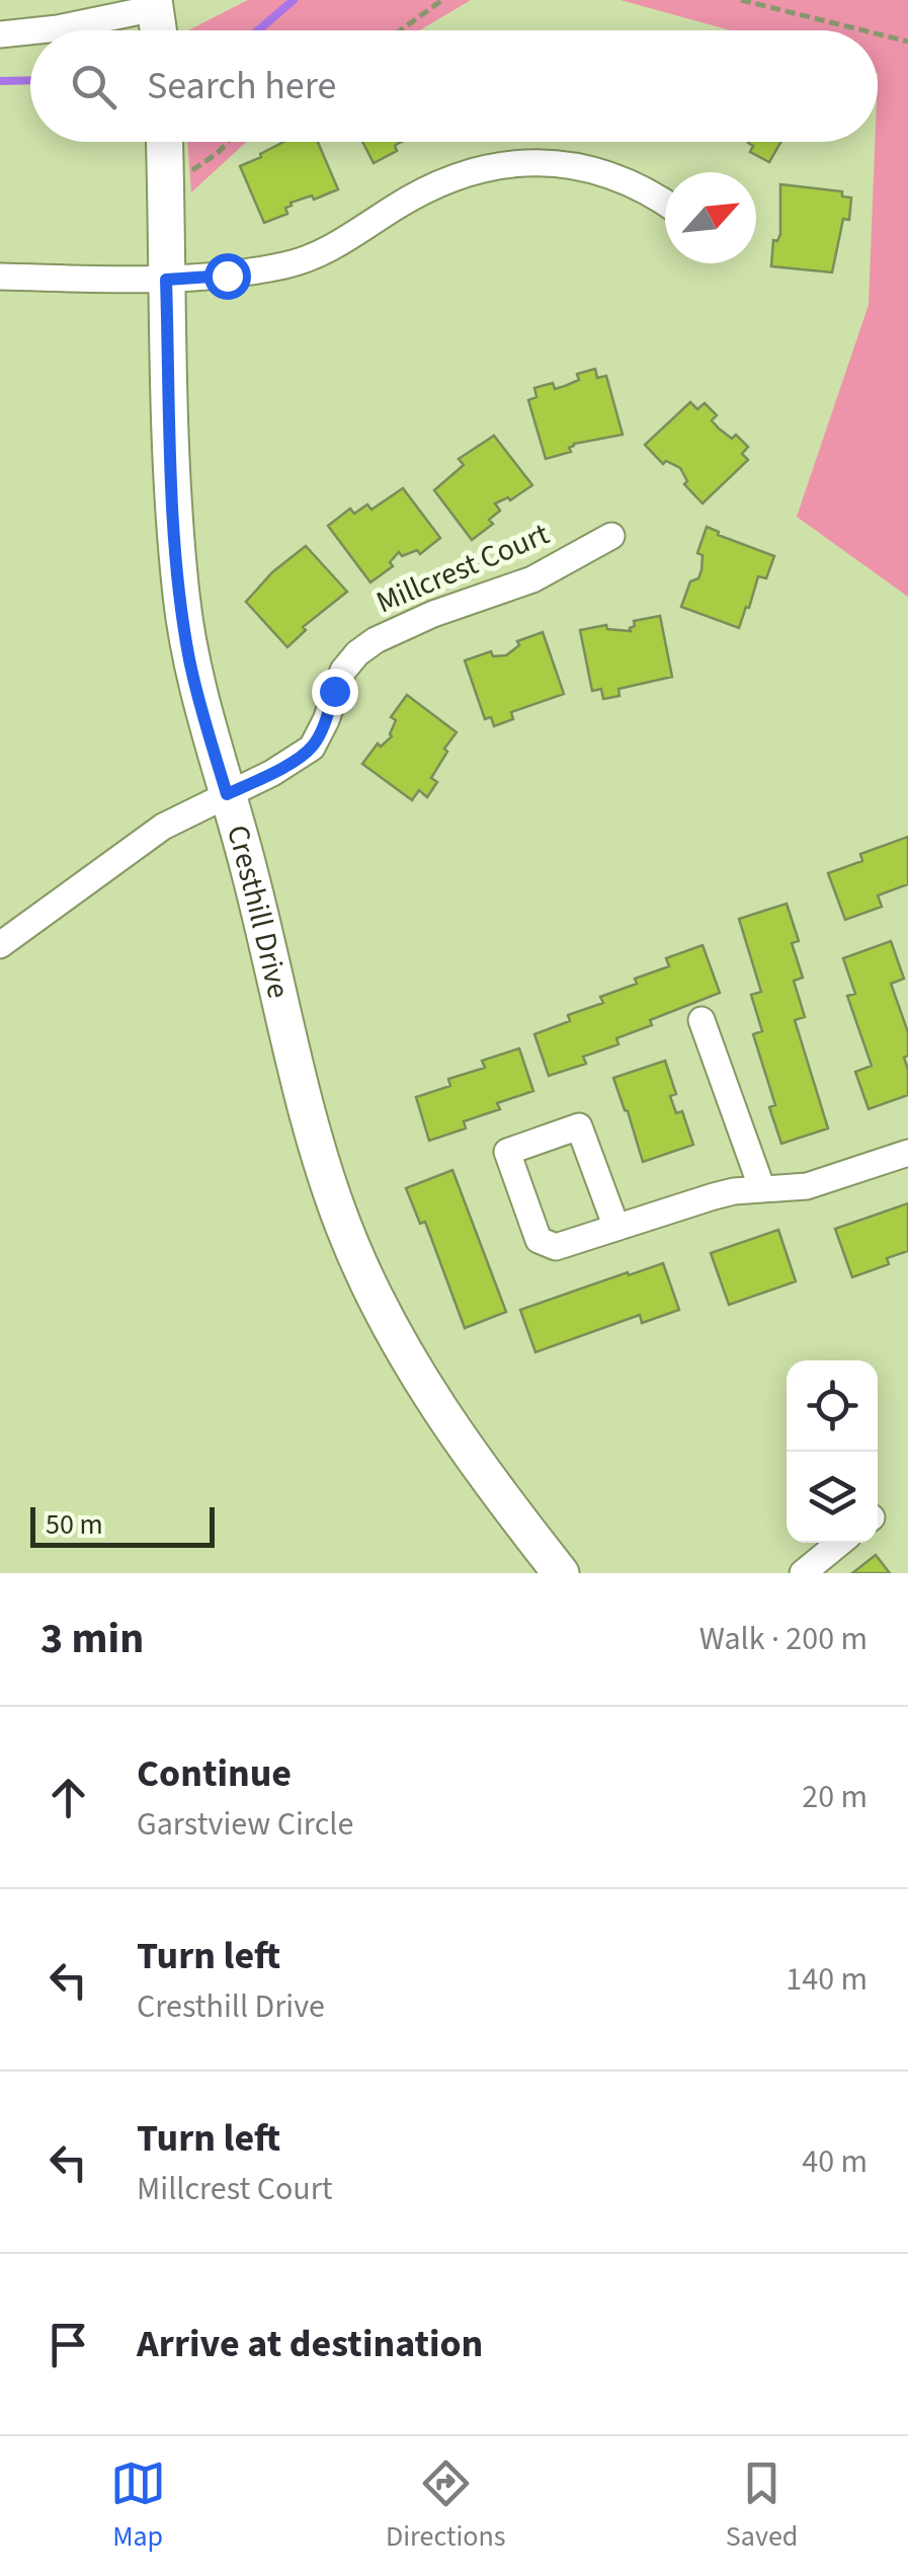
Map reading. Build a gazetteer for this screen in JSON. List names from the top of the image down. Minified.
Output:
{"streets":{"street":["Millcrest Court","Cresthill Drive"]},"crossings":[["Millcrest Court","Cresthill Drive"]],"scale_bar":"50 m","north":"top right","page":{"search":"Search here","scale":"50 m","heading":["3 min","Walk · 200 m"],"list":[["Continue","Garstview Circle","20 m"],["Turn left","Cresthill Drive","140 m"],["Turn left","Millcrest Court","40 m"],"Arrive at destination"],"nav":["Map","Directions","Saved"]}}
